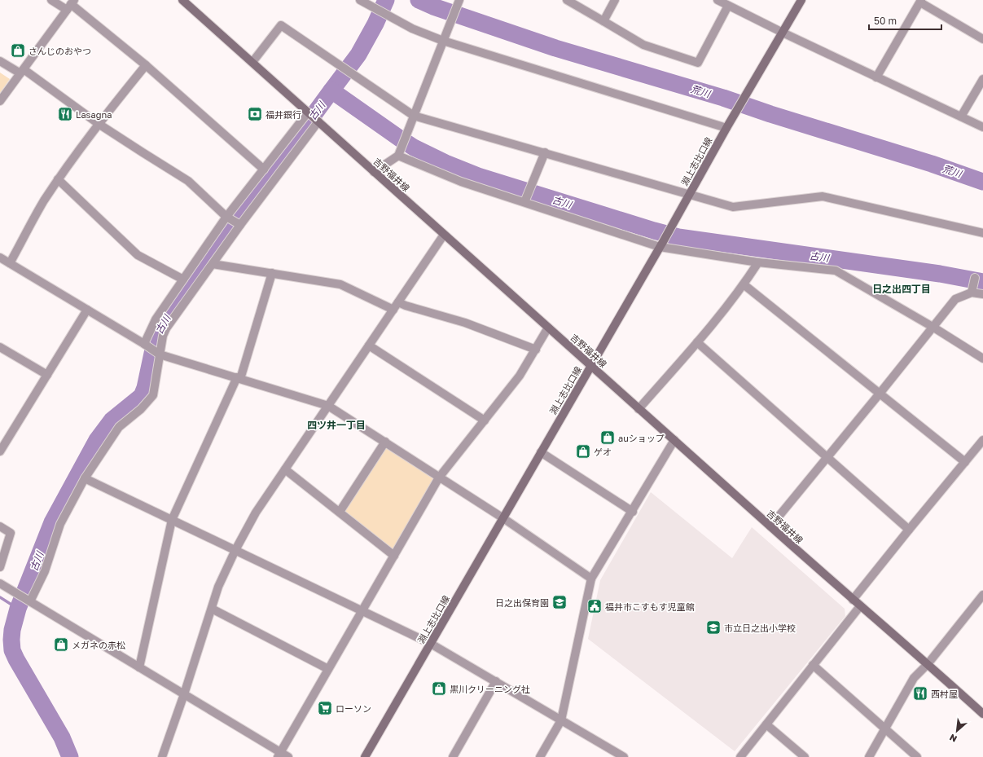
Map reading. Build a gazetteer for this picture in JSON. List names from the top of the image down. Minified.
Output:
{"streets":{"main road":["淵上志比口線","吉野福井線"]},"crossings":[["淵上志比口線","吉野福井線"]],"districts":["日之出四丁目","四ツ井一丁目"],"water":["荒川","古川"],"places":{"shop":["さんじのおやつ","auショップ","ゲオ","メガネの赤松","黒川クリーニング社"],"restaurant":["Lasagna","西村屋"],"bank":["福井銀行"],"school or university":["日之出保育園","市立日之出小学校"],"public building":["福井市こすもす児童館"],"supermarket":["ローソン"]},"scale_bar":"50 m","north":"bottom left"}
